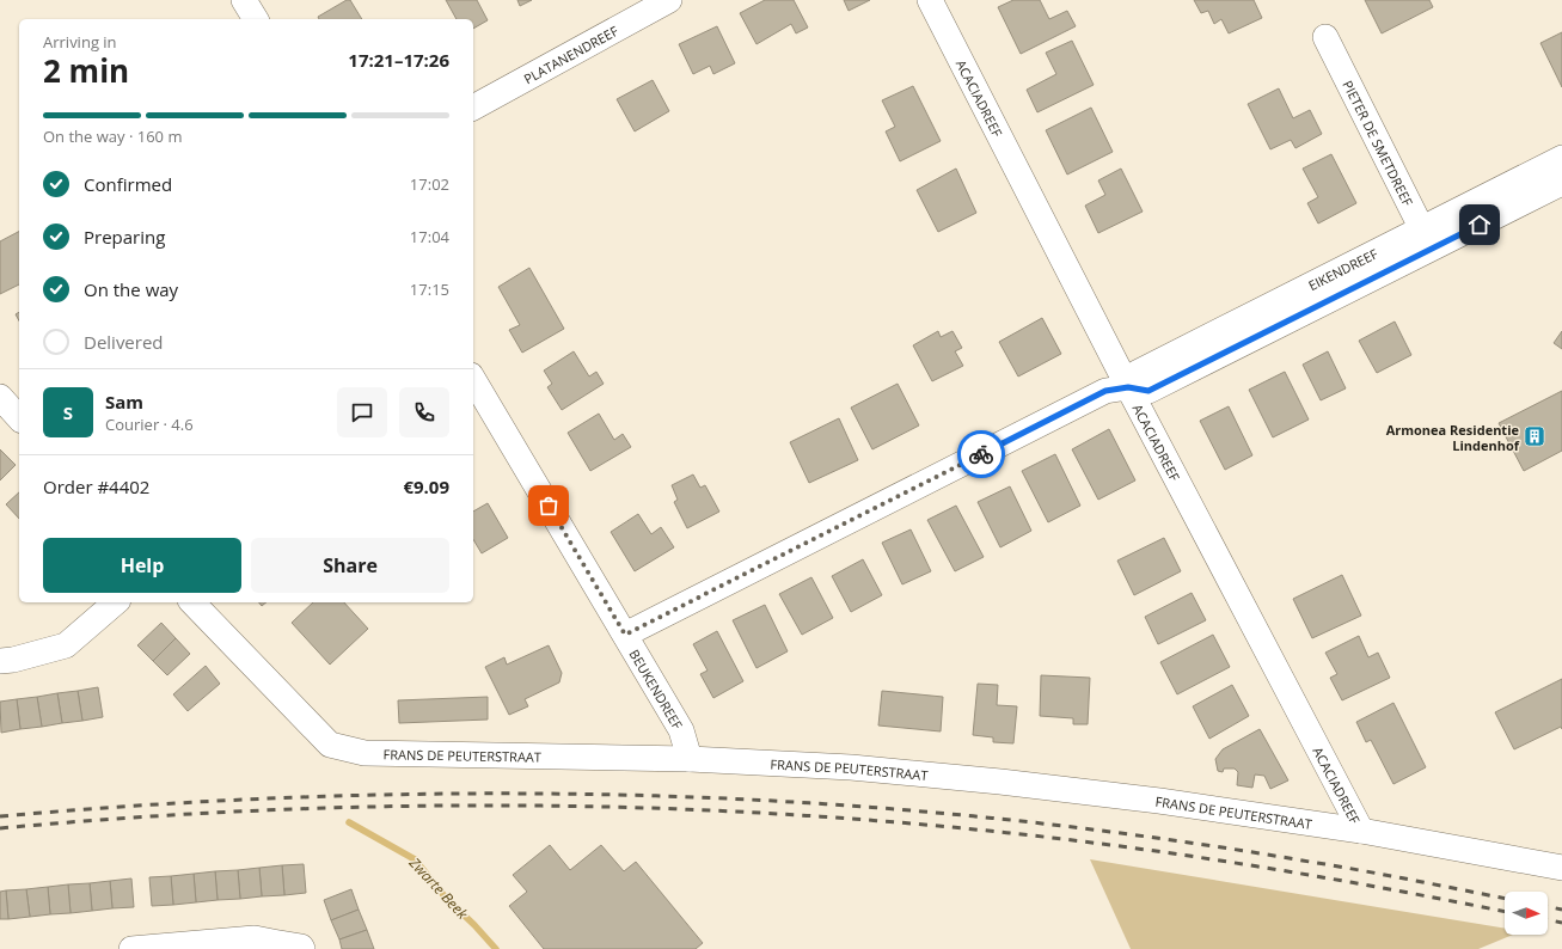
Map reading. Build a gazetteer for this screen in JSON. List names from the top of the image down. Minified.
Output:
{"streets":{"street":["PLATANENDREEF","ACACIADREEF","PIETER DE SMETDREEF","EIKENDREEF","BEUKENDREEF","FRANS DE PEUTERSTRAAT"]},"crossings":[["ACACIADREEF","EIKENDREEF"],["ACACIADREEF","FRANS DE PEUTERSTRAAT"],["PIETER DE SMETDREEF","EIKENDREEF"],["BEUKENDREEF","FRANS DE PEUTERSTRAAT"]],"water":["Zwarte Beek"],"places":{"building":["Armonea Residentie Lindenhof"]},"north":"right","page":{"heading":["2 min","Arriving in","17:21–17:26"],"panel":["Sam","Courier · 4.6","Order #4402","€9.09"],"bar":"On the way · 160 m","list":[["Confirmed","17:02"],["Preparing","17:04"],["On the way","17:15"],"Delivered"],"round":"S","buttons":["Help","Share"]}}
